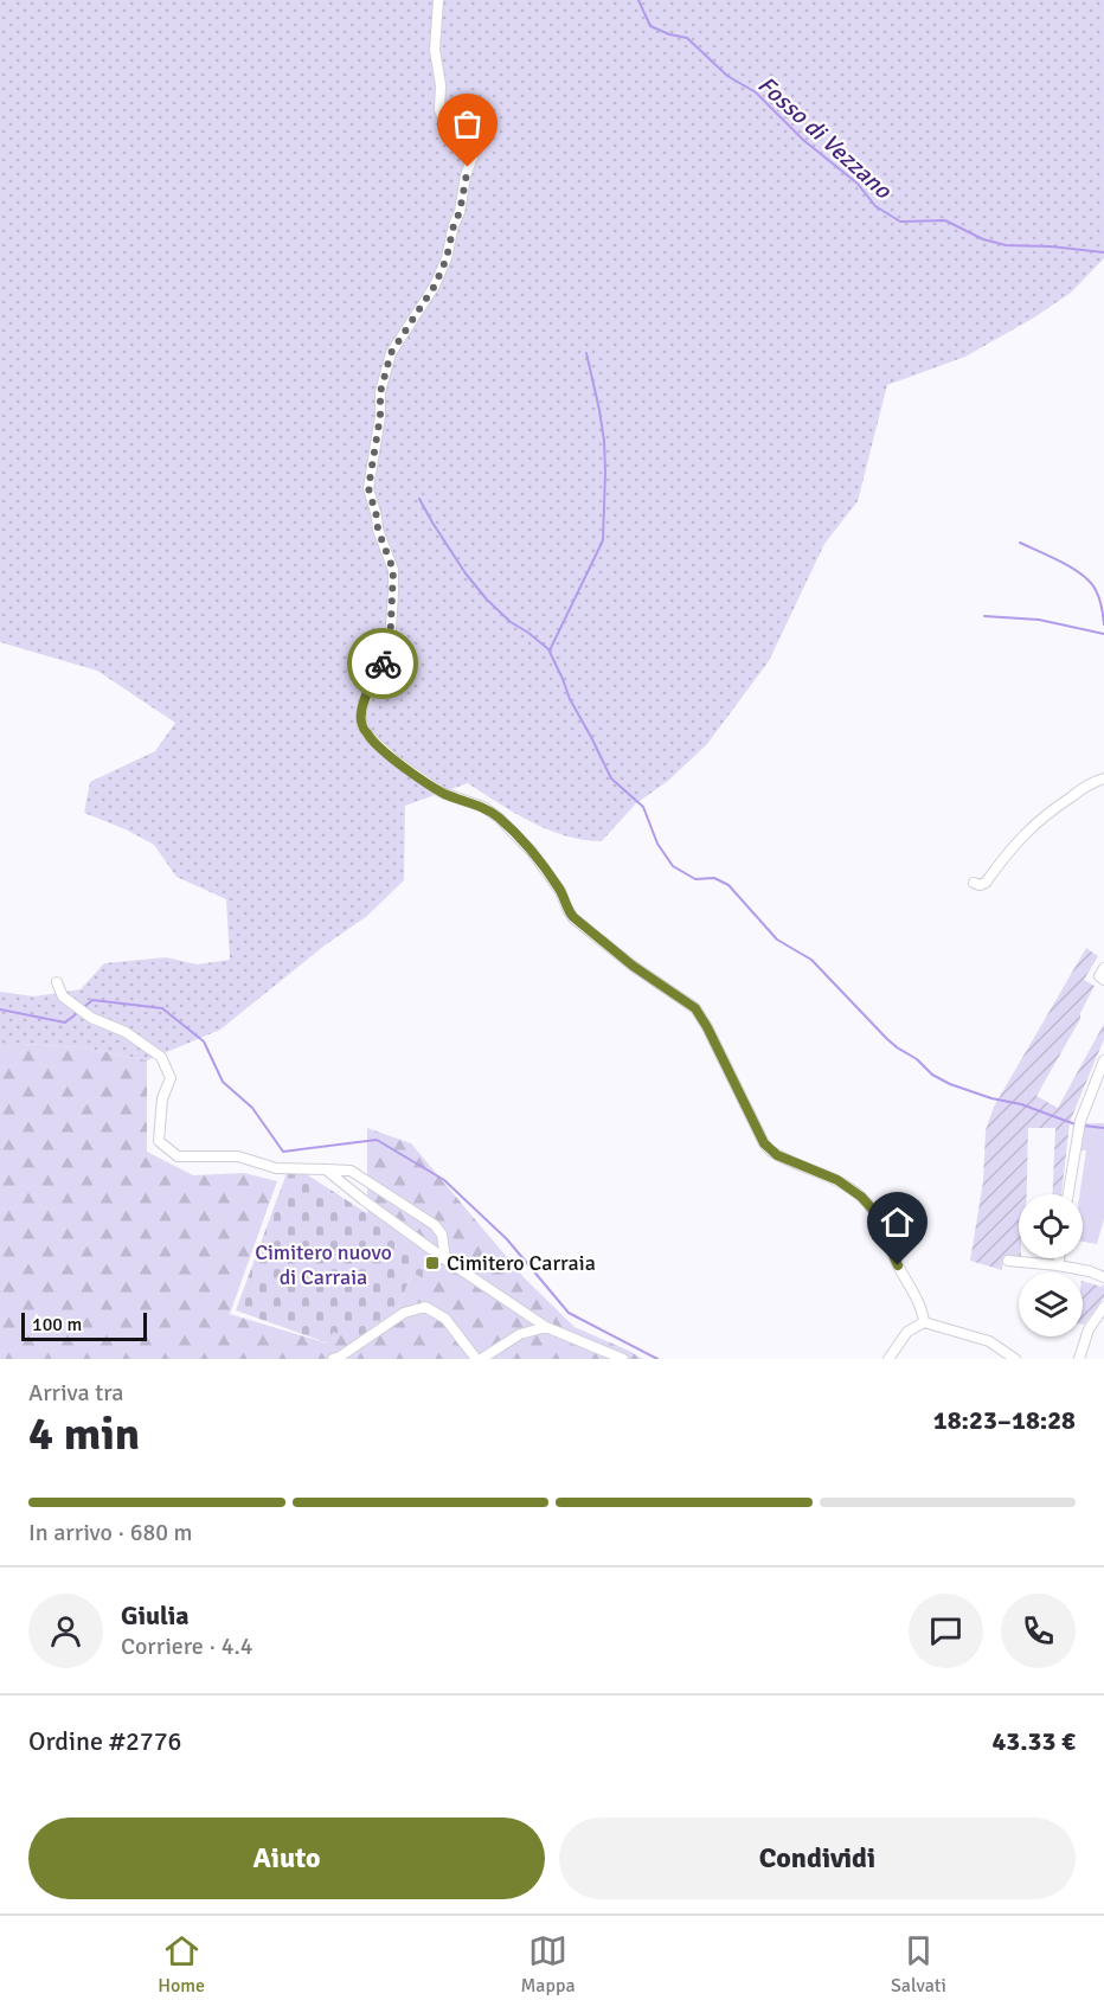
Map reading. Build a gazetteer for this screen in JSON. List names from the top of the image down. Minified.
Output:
{"water":["Fosso di Vezzano"],"parks":["Cimitero nuovo di Carraia"],"places":{"transit":["Cimitero Carraia"]},"scale_bar":"100 m","page":{"scale":"100 m","heading":["4 min","Arriva tra","18:23–18:28"],"panel":["Giulia","Corriere · 4.4","Ordine #2776","43.33 €"],"bar":"In arrivo · 680 m","buttons":["Aiuto","Condividi"],"tabs":["Home","Mappa","Salvati"]}}
